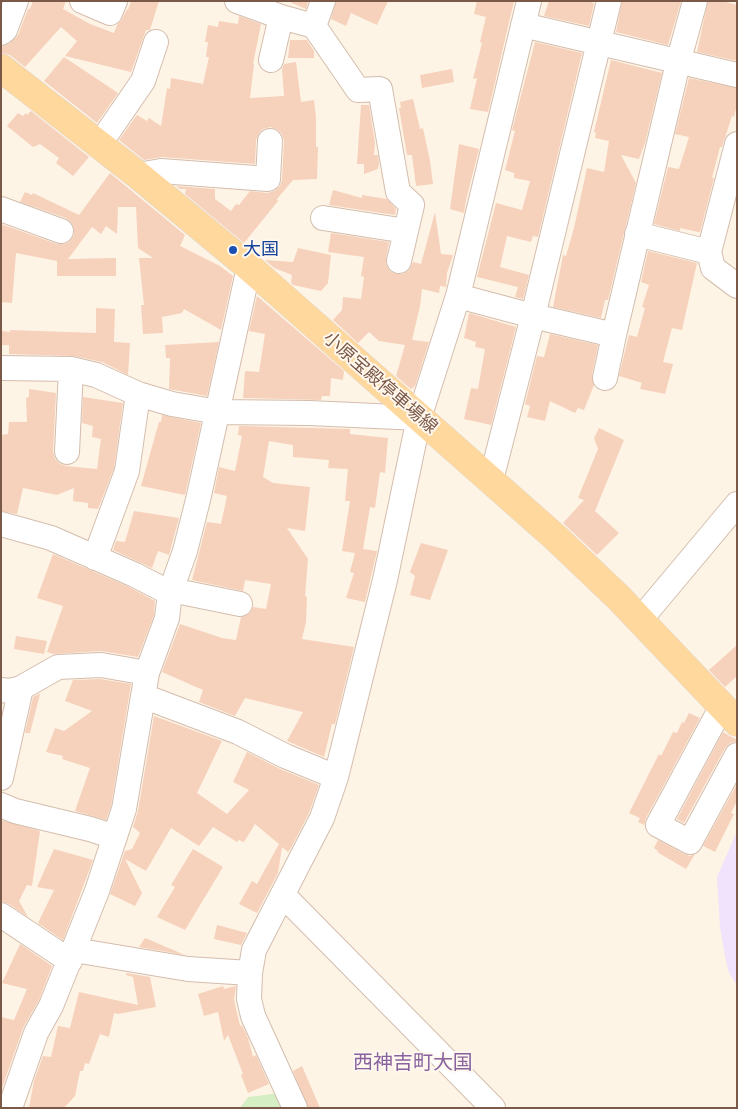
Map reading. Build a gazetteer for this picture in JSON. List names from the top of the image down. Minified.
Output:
{"streets":{"main road":["小原宝殿停車場線"]},"districts":["西神吉町大国"],"places":["大国"]}
